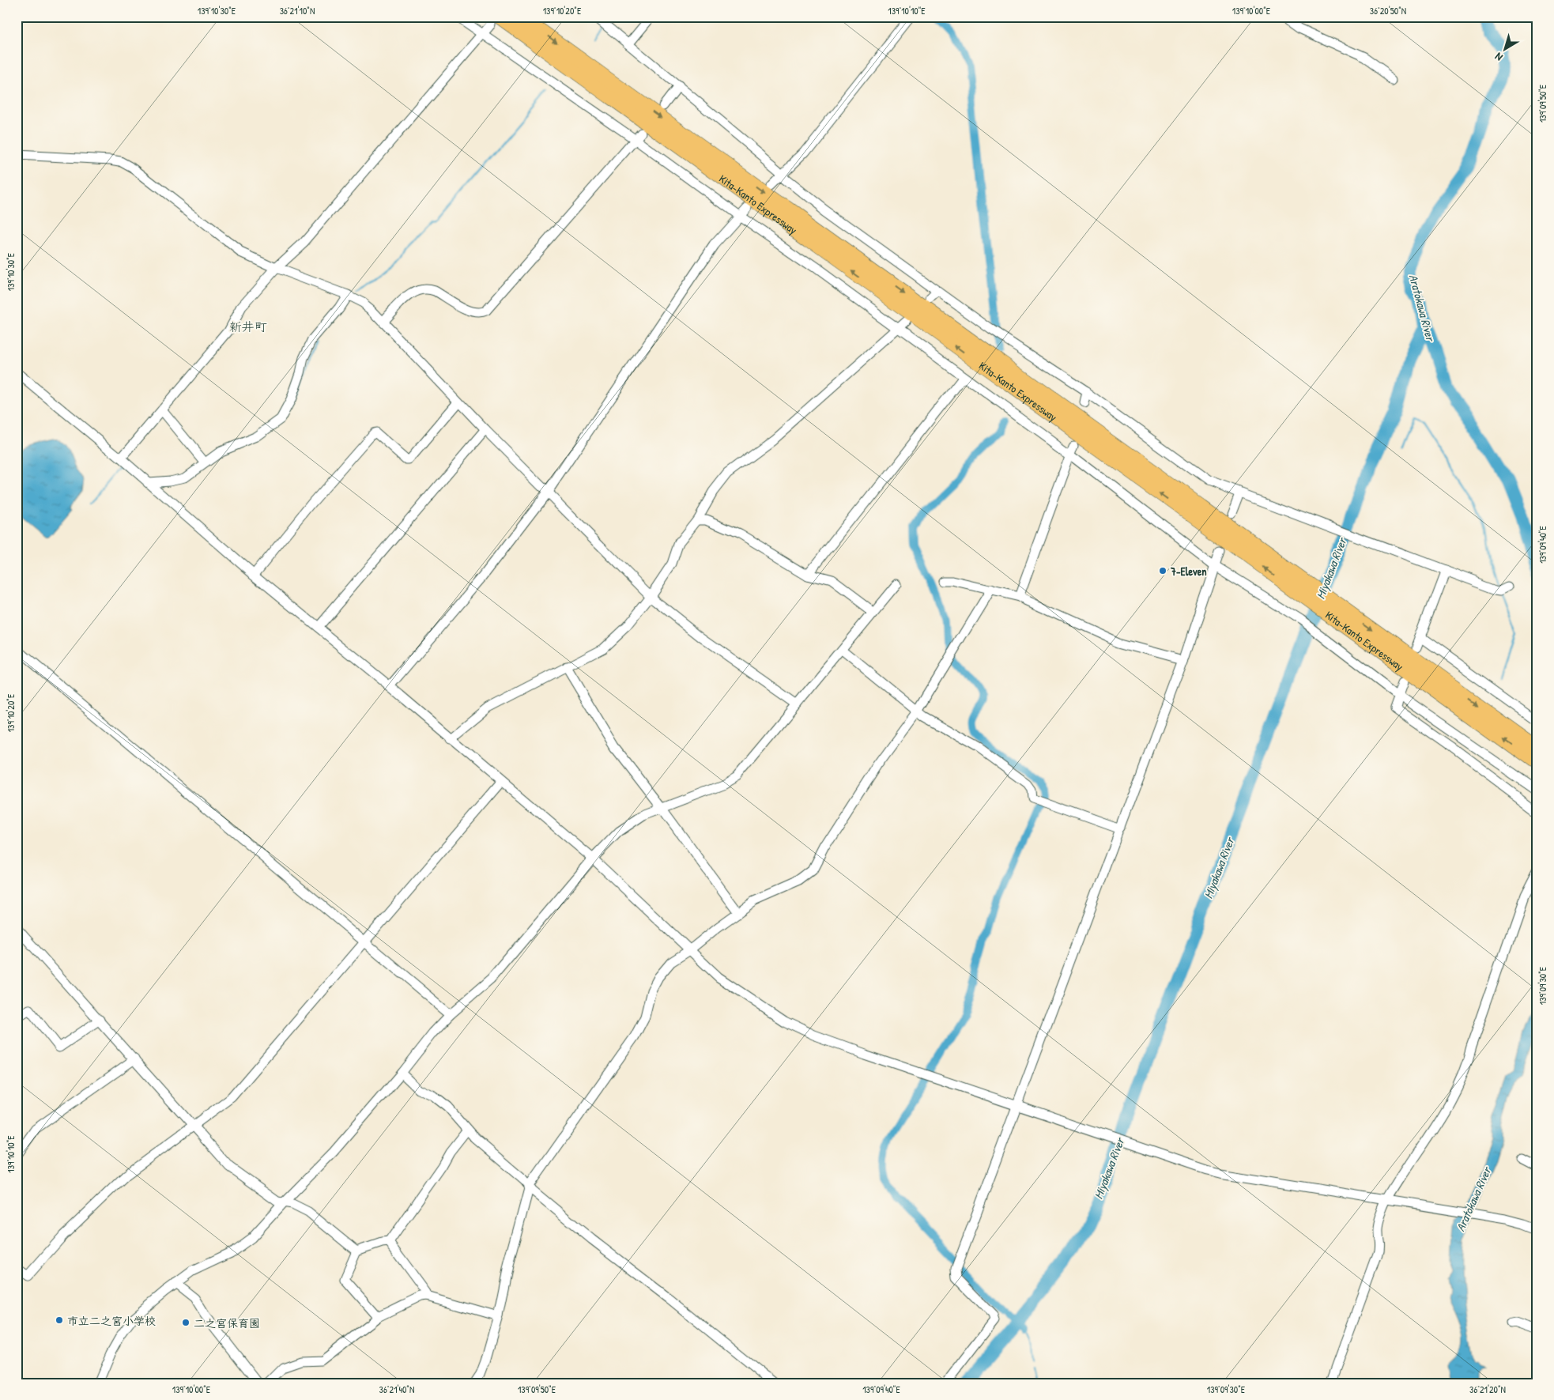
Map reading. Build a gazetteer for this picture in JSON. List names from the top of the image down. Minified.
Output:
{"streets":{"highway":["Kita-Kanto Expressway"]},"districts":["新井町"],"water":["Aratokawa River","Miyakawa River"],"places":["7-Eleven","市立二之宮小学校","二之宮保育園"],"north":"bottom left","coordinates":["139°10'30\"E","36°21'10\"N","139°10'20\"E","139°10'10\"E","139°10'00\"E","36°20'50\"N","139°09'50\"E","139°09'40\"E","139°09'30\"E","36°21'40\"N","36°21'20\"N"]}
